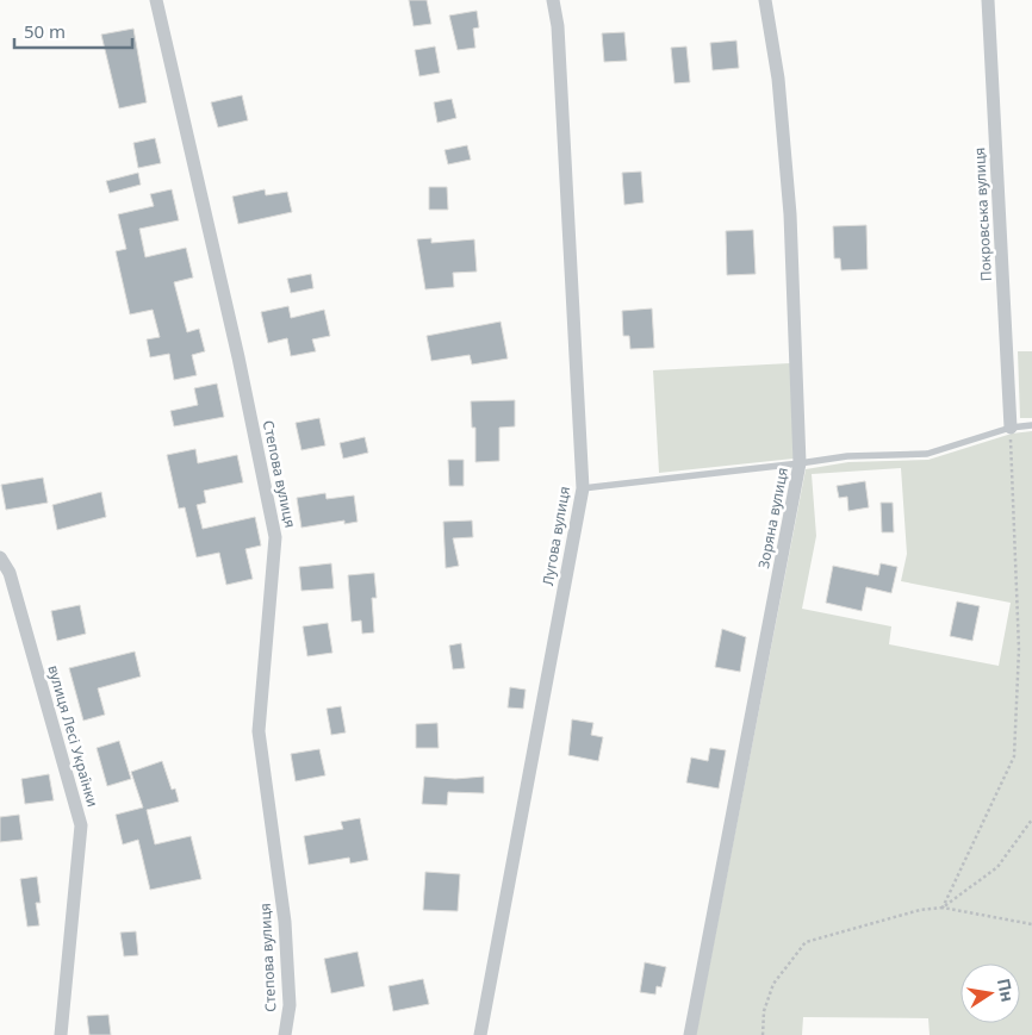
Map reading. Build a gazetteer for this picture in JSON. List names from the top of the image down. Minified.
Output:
{"streets":{"street":["Покровська вулиця","Степова вулиця","Зоряна вулиця","Лугова вулиця","вулиця Лесі Українки"]},"scale_bar":"50 m","north":"right"}
